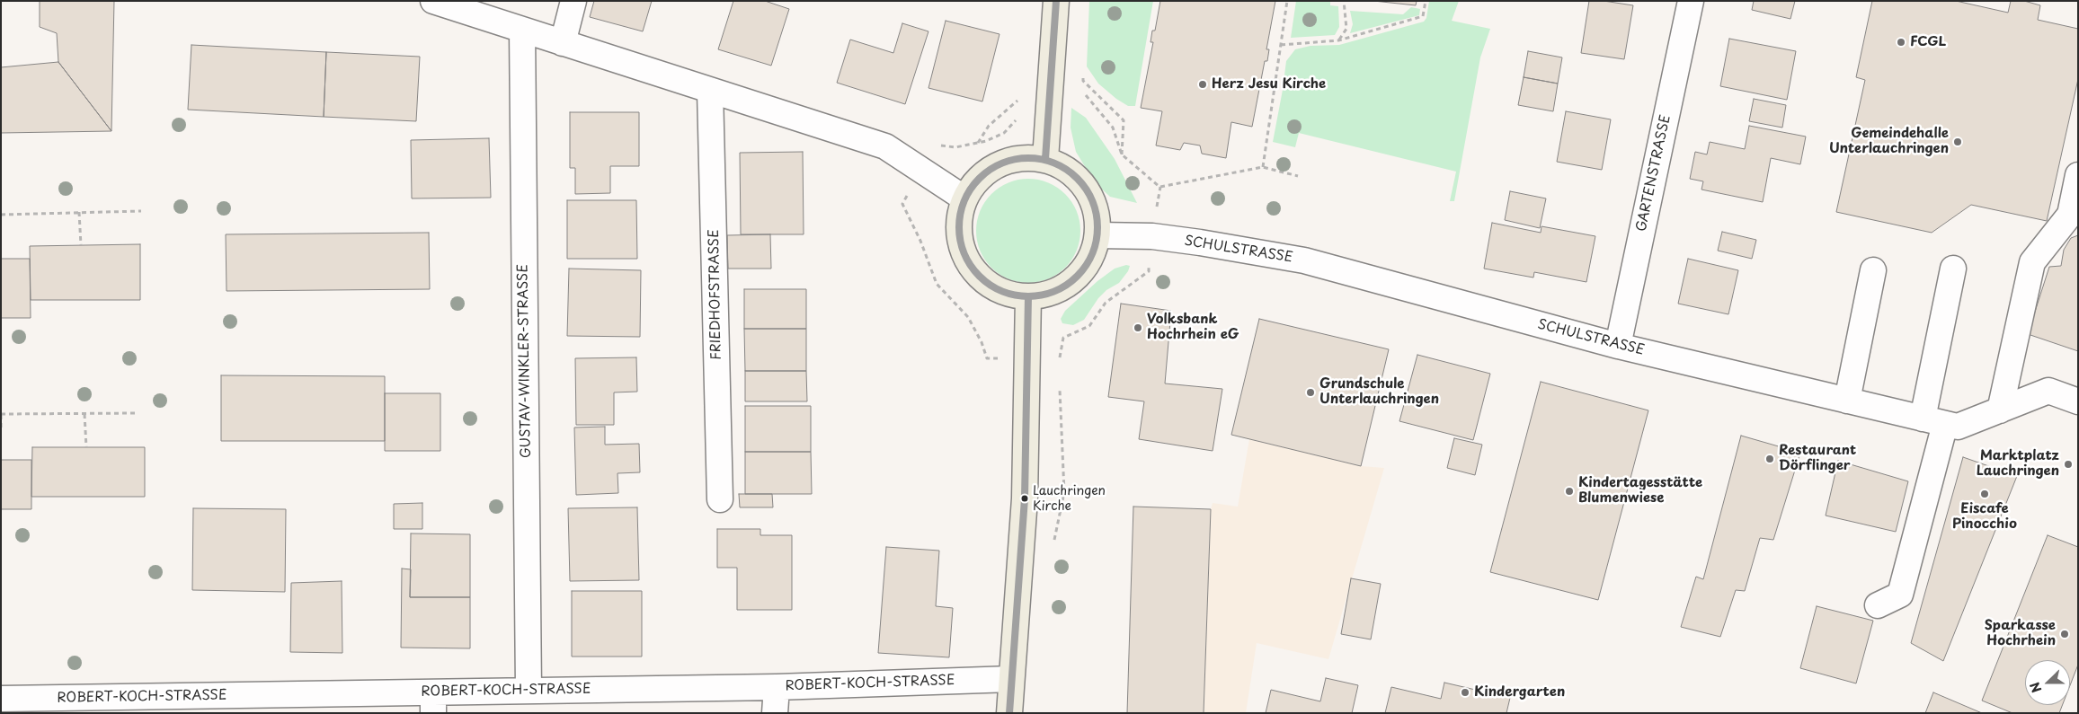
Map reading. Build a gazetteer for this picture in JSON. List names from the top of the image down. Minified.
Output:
{"streets":{"street":["GARTENSTRASSE","SCHULSTRASSE","FRIEDHOFSTRASSE","GUSTAV-WINKLER-STRASSE","ROBERT-KOCH-STRASSE"]},"crossings":[["GARTENSTRASSE","SCHULSTRASSE"],["GUSTAV-WINKLER-STRASSE","ROBERT-KOCH-STRASSE"]],"places":["FCGL","Herz Jesu Kirche","Gemeindehalle Unterlauchringen","Volksbank Hochrhein eG","Grundschule Unterlauchringen","Restaurant Dörflinger","Marktplatz Lauchringen","Kindertagesstätte Blumenwiese","Eiscafe Pinocchio","Lauchringen Kirche","Sparkasse Hochrhein","Kindergarten"],"north":"left"}
